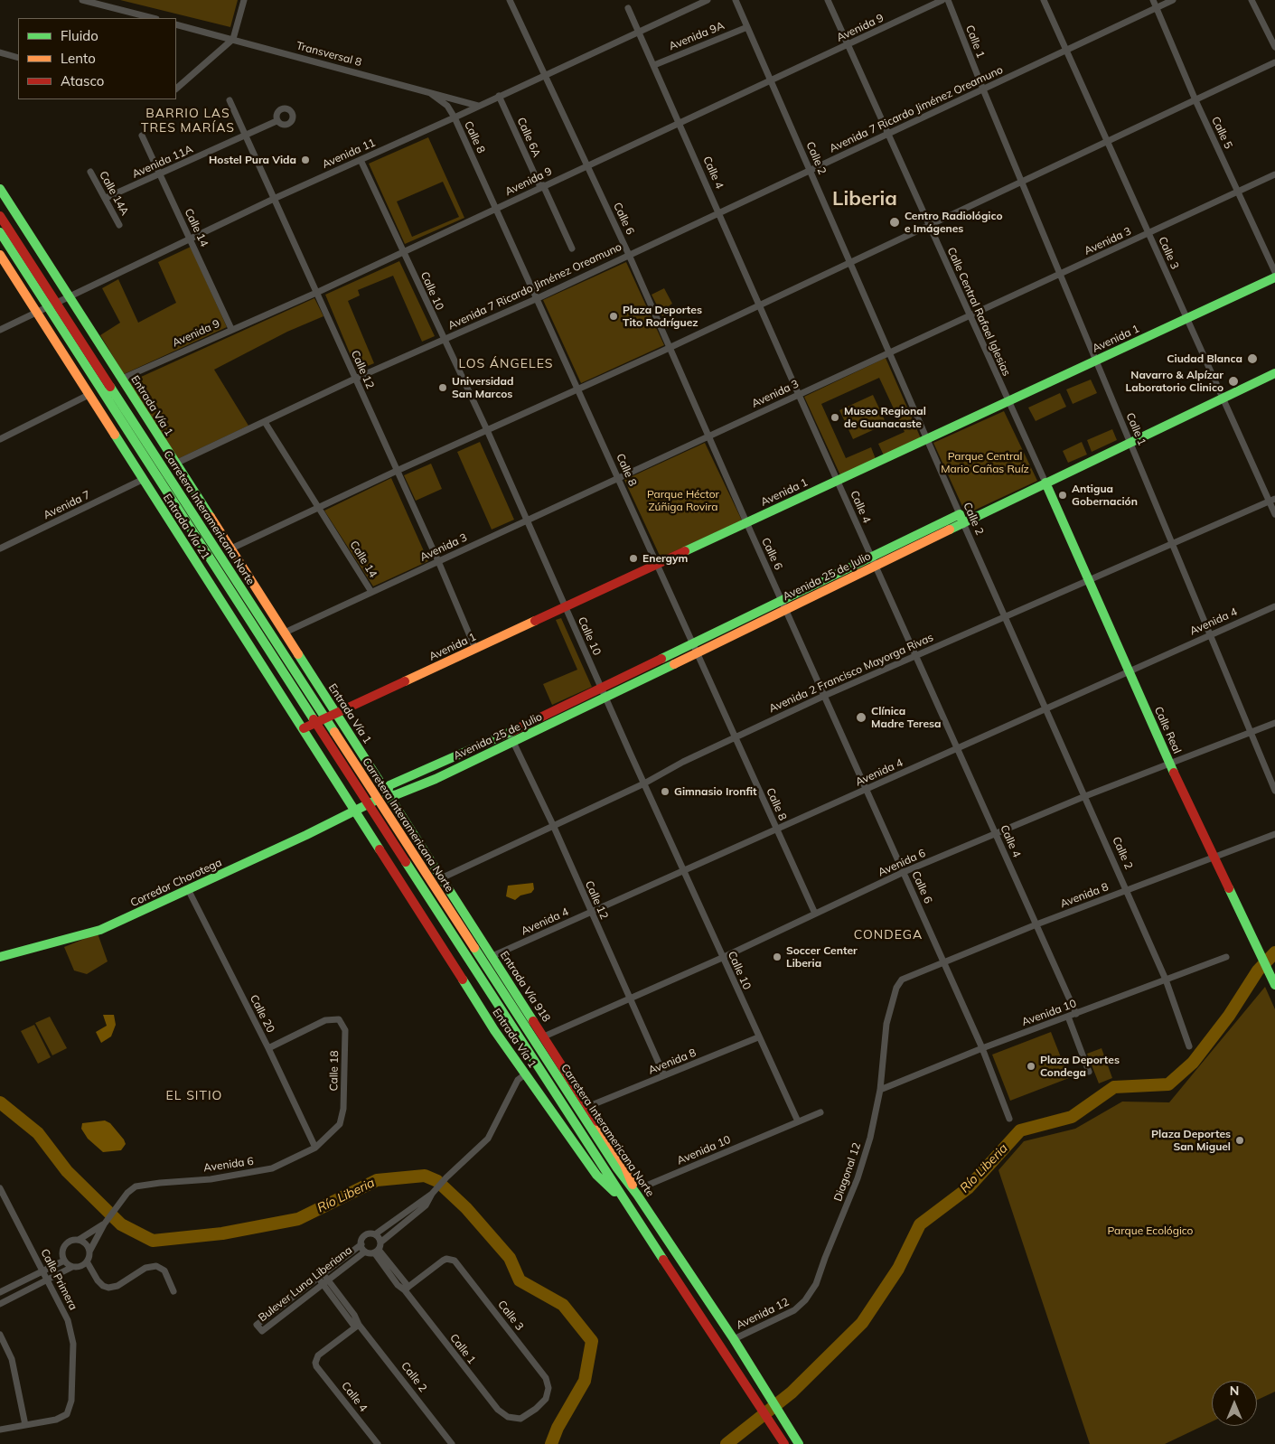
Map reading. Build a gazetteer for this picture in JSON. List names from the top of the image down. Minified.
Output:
{"streets":{"main road":["Avenida 1","Entrada Vía 1","Carretera Interamericana Norte","Entrada Vía 21","Avenida 25 de Julio","Calle Real","Corredor Chorotega","Entrada Vía 918"],"street":["Avenida 9","Avenida 9A","Calle 1","Transversal 8","Avenida 7 Ricardo Jiménez Oreamuno","Calle 5","Calle 8","Calle 6A","Avenida 11","Calle 2","Avenida 11A","Calle 4","Calle 14A","Calle 6","Calle 14","Avenida 3","Calle 3","Calle 10","Calle Central Rafael Iglesias","Calle 12","Avenida 7","Avenida 4","Avenida 2 Francisco Mayorga Rivas","Avenida 6","Avenida 8","Avenida 10","Calle 20","Calle 18","Diagonal 12","Calle Primera","Bulever Luna Liberiana","Avenida 12"]},"crossings":[["Avenida 9","Calle 8"],["Avenida 9","Calle 6A"],["Avenida 9","Calle 2"],["Avenida 9","Calle 4"],["Avenida 9","Calle 6"],["Avenida 9","Calle 14"],["Avenida 9","Calle 10"],["Avenida 9","Calle Central Rafael Iglesias"],["Avenida 9","Calle 12"],["Avenida 9","Entrada Vía 1"],["Avenida 9A","Calle 2"],["Avenida 9A","Calle 4"],["Calle 1","Avenida 7 Ricardo Jiménez Oreamuno"],["Calle 1","Avenida 3"],["Calle 1","Calle 3"],["Calle 1","Avenida 1"],["Calle 1","Avenida 25 de Julio"],["Calle 1","Avenida 4"],["Calle 1","Avenida 2 Francisco Mayorga Rivas"],["Calle 1","Avenida 6"],["Calle 1","Bulever Luna Liberiana"],["Transversal 8","Calle 8"],["Transversal 8","Avenida 11"],["Avenida 7 Ricardo Jiménez Oreamuno","Calle 5"],["Avenida 7 Ricardo Jiménez Oreamuno","Calle 8"],["Avenida 7 Ricardo Jiménez Oreamuno","Calle 2"],["Avenida 7 Ricardo Jiménez Oreamuno","Calle 4"],["Avenida 7 Ricardo Jiménez Oreamuno","Calle 6"],["Avenida 7 Ricardo Jiménez Oreamuno","Calle 14"],["Avenida 7 Ricardo Jiménez Oreamuno","Calle 3"],["Avenida 7 Ricardo Jiménez Oreamuno","Calle 10"],["Avenida 7 Ricardo Jiménez Oreamuno","Calle Central Rafael Iglesias"],["Avenida 7 Ricardo Jiménez Oreamuno","Calle 12"],["Avenida 7 Ricardo Jiménez Oreamuno","Entrada Vía 1"],["Calle 5","Avenida 3"],["Calle 8","Avenida 11"],["Calle 8","Avenida 3"],["Calle 8","Avenida 1"],["Calle 8","Avenida 25 de Julio"],["Calle 8","Avenida 4"],["Calle 8","Avenida 2 Francisco Mayorga Rivas"],["Calle 8","Avenida 6"],["Calle 6A","Avenida 11"],["Avenida 11","Calle 4"],["Avenida 11","Calle 6"],["Avenida 11","Calle 14"],["Avenida 11","Calle 10"],["Avenida 11","Calle 12"],["Avenida 11","Entrada Vía 1"],["Avenida 11","Entrada Vía 21"],["Calle 2","Calle 4"],["Calle 2","Avenida 3"],["Calle 2","Avenida 1"],["Calle 2","Avenida 25 de Julio"],["Calle 2","Avenida 4"],["Calle 2","Avenida 2 Francisco Mayorga Rivas"],["Calle 2","Avenida 6"],["Calle 2","Avenida 8"],["Calle 2","Avenida 10"],["Calle 2","Bulever Luna Liberiana"],["Avenida 11A","Calle 14A"],["Avenida 11A","Calle 14"],["Avenida 11A","Calle 12"],["Calle 4","Avenida 3"],["Calle 4","Avenida 1"],["Calle 4","Avenida 25 de Julio"],["Calle 4","Avenida 4"],["Calle 4","Avenida 2 Francisco Mayorga Rivas"],["Calle 4","Avenida 6"],["Calle 4","Avenida 8"],["Calle 4","Avenida 10"],["Calle 6","Avenida 3"],["Calle 6","Avenida 1"],["Calle 6","Avenida 25 de Julio"],["Calle 6","Avenida 4"],["Calle 6","Avenida 2 Francisco Mayorga Rivas"],["Calle 6","Avenida 6"],["Calle 6","Avenida 8"],["Calle 6","Avenida 10"],["Calle 14","Avenida 3"],["Avenida 3","Calle 3"],["Avenida 3","Calle 10"],["Avenida 3","Calle Central Rafael Iglesias"],["Avenida 3","Calle 12"],["Avenida 3","Entrada Vía 1"],["Calle 3","Avenida 1"],["Calle 3","Avenida 25 de Julio"],["Calle 3","Avenida 2 Francisco Mayorga Rivas"],["Calle 10","Avenida 1"],["Calle 10","Avenida 25 de Julio"],["Calle 10","Avenida 4"],["Calle 10","Avenida 2 Francisco Mayorga Rivas"],["Calle 10","Avenida 6"],["Calle 10","Avenida 8"],["Calle 10","Avenida 10"],["Calle Central Rafael Iglesias","Avenida 1"],["Calle Central Rafael Iglesias","Avenida 25 de Julio"],["Calle Central Rafael Iglesias","Calle Real"],["Avenida 1","Calle 12"],["Avenida 1","Entrada Vía 1"],["Avenida 1","Entrada Vía 21"],["Calle 12","Avenida 25 de Julio"],["Calle 12","Avenida 4"],["Calle 12","Avenida 2 Francisco Mayorga Rivas"],["Calle 12","Avenida 6"],["Calle 12","Avenida 8"],["Entrada Vía 1","Carretera Interamericana Norte"],["Entrada Vía 1","Entrada Vía 21"],["Entrada Vía 1","Avenida 25 de Julio"],["Entrada Vía 1","Corredor Chorotega"],["Entrada Vía 1","Entrada Vía 918"],["Avenida 7","Entrada Vía 21"],["Carretera Interamericana Norte","Entrada Vía 918"],["Carretera Interamericana Norte","Avenida 12"],["Entrada Vía 21","Avenida 25 de Julio"],["Entrada Vía 21","Corredor Chorotega"],["Avenida 25 de Julio","Calle Real"],["Avenida 25 de Julio","Corredor Chorotega"],["Avenida 25 de Julio","Entrada Vía 918"],["Avenida 4","Calle Real"],["Avenida 4","Entrada Vía 918"],["Avenida 2 Francisco Mayorga Rivas","Calle Real"],["Avenida 2 Francisco Mayorga Rivas","Entrada Vía 918"],["Calle Real","Avenida 6"],["Calle Real","Avenida 8"],["Avenida 6","Entrada Vía 918"],["Avenida 6","Calle 20"],["Avenida 6","Calle 18"],["Corredor Chorotega","Calle 20"],["Avenida 8","Avenida 10"],["Avenida 8","Diagonal 12"],["Avenida 10","Diagonal 12"],["Calle 20","Calle 18"],["Diagonal 12","Avenida 12"]],"districts":["BARRIO LAS TRES MARÍAS","Liberia","LOS ÁNGELES","CONDEGA","EL SITIO"],"water":["Río Liberia"],"parks":["Parque Central Mario Cañas Ruíz","Parque Héctor Zúñiga Rovira","Parque Ecológico"],"places":["Hostel Pura Vida","Centro Radiológico e Imágenes","Plaza Deportes Tito Rodríguez","Ciudad Blanca","Navarro & Alpízar Laboratorio Clinico","Universidad San Marcos","Museo Regional de Guanacaste","Antigua Gobernación","Energym","Clínica Madre Teresa","Gimnasio Ironfit","Soccer Center Liberia","Plaza Deportes Condega","Plaza Deportes San Miguel"],"legend":["Fluido","Lento","Atasco"],"north":"top"}
